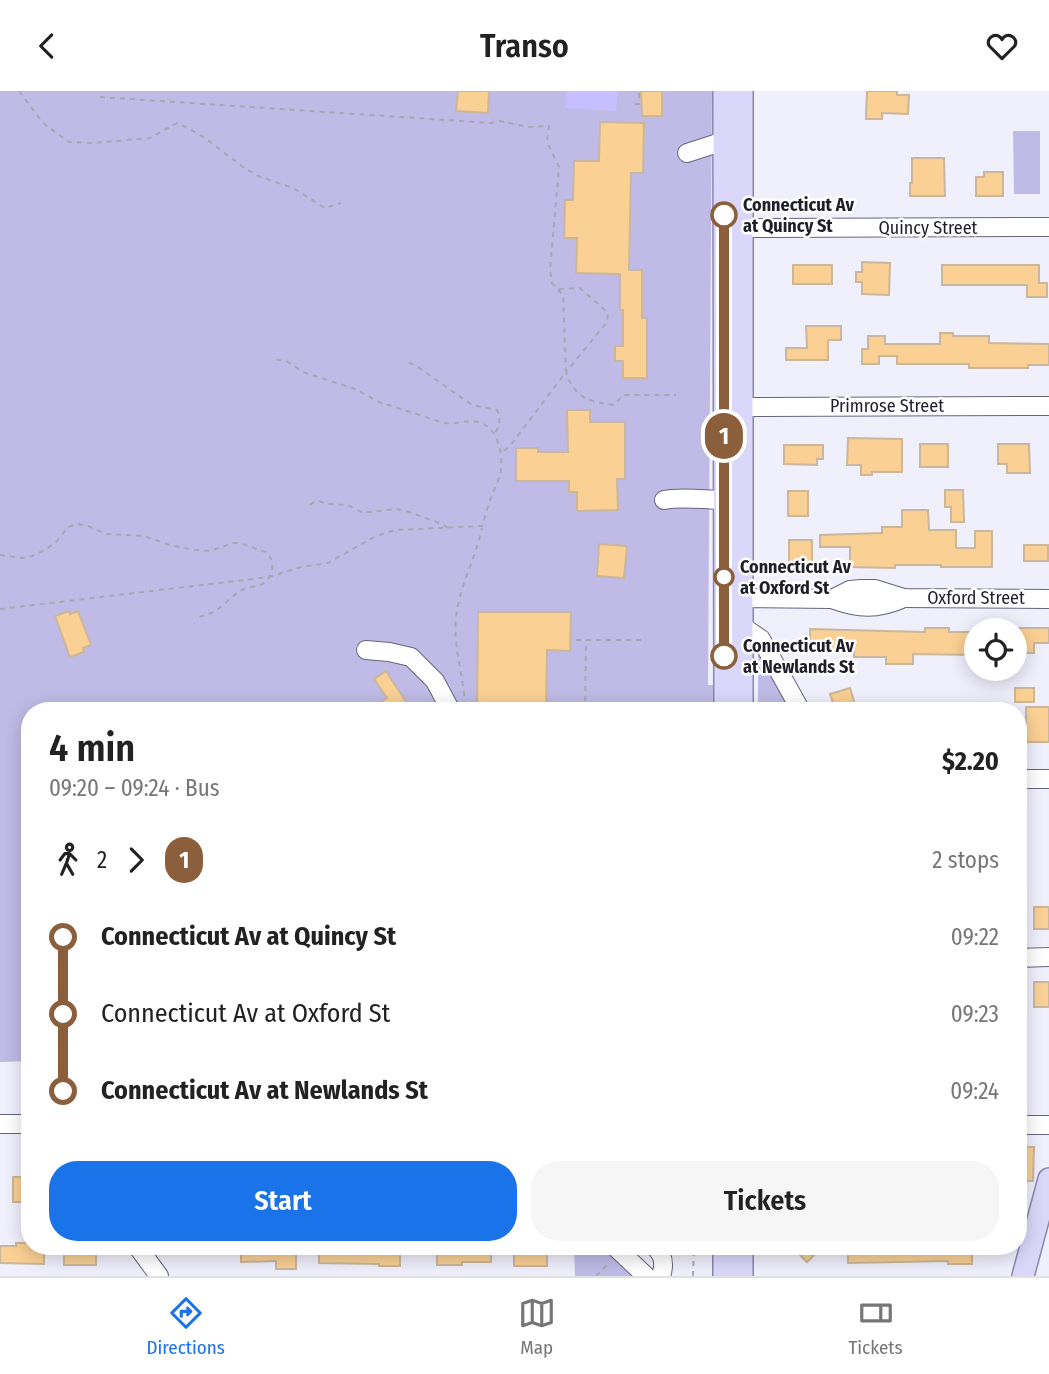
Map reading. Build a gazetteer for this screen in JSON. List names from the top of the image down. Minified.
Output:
{"streets":{"street":["Quincy Street","Primrose Street","Oxford Street"]},"places":["Connecticut Av at Quincy St","Connecticut Av at Oxford St","Connecticut Av at Newlands St"],"lines":["bus line 1"],"page":{"header":"Transo","on_map":"1","heading":["4 min","09:20 – 09:24 · Bus","$2.20"],"legs":["2","1","2 stops"],"list":[{"name":"Connecticut Av at Quincy St","value":"09:22"},{"name":"Connecticut Av at Oxford St","value":"09:23"},{"name":"Connecticut Av at Newlands St","value":"09:24"}],"buttons":["Start","Tickets"],"tabs":["Directions","Map","Tickets"]}}
